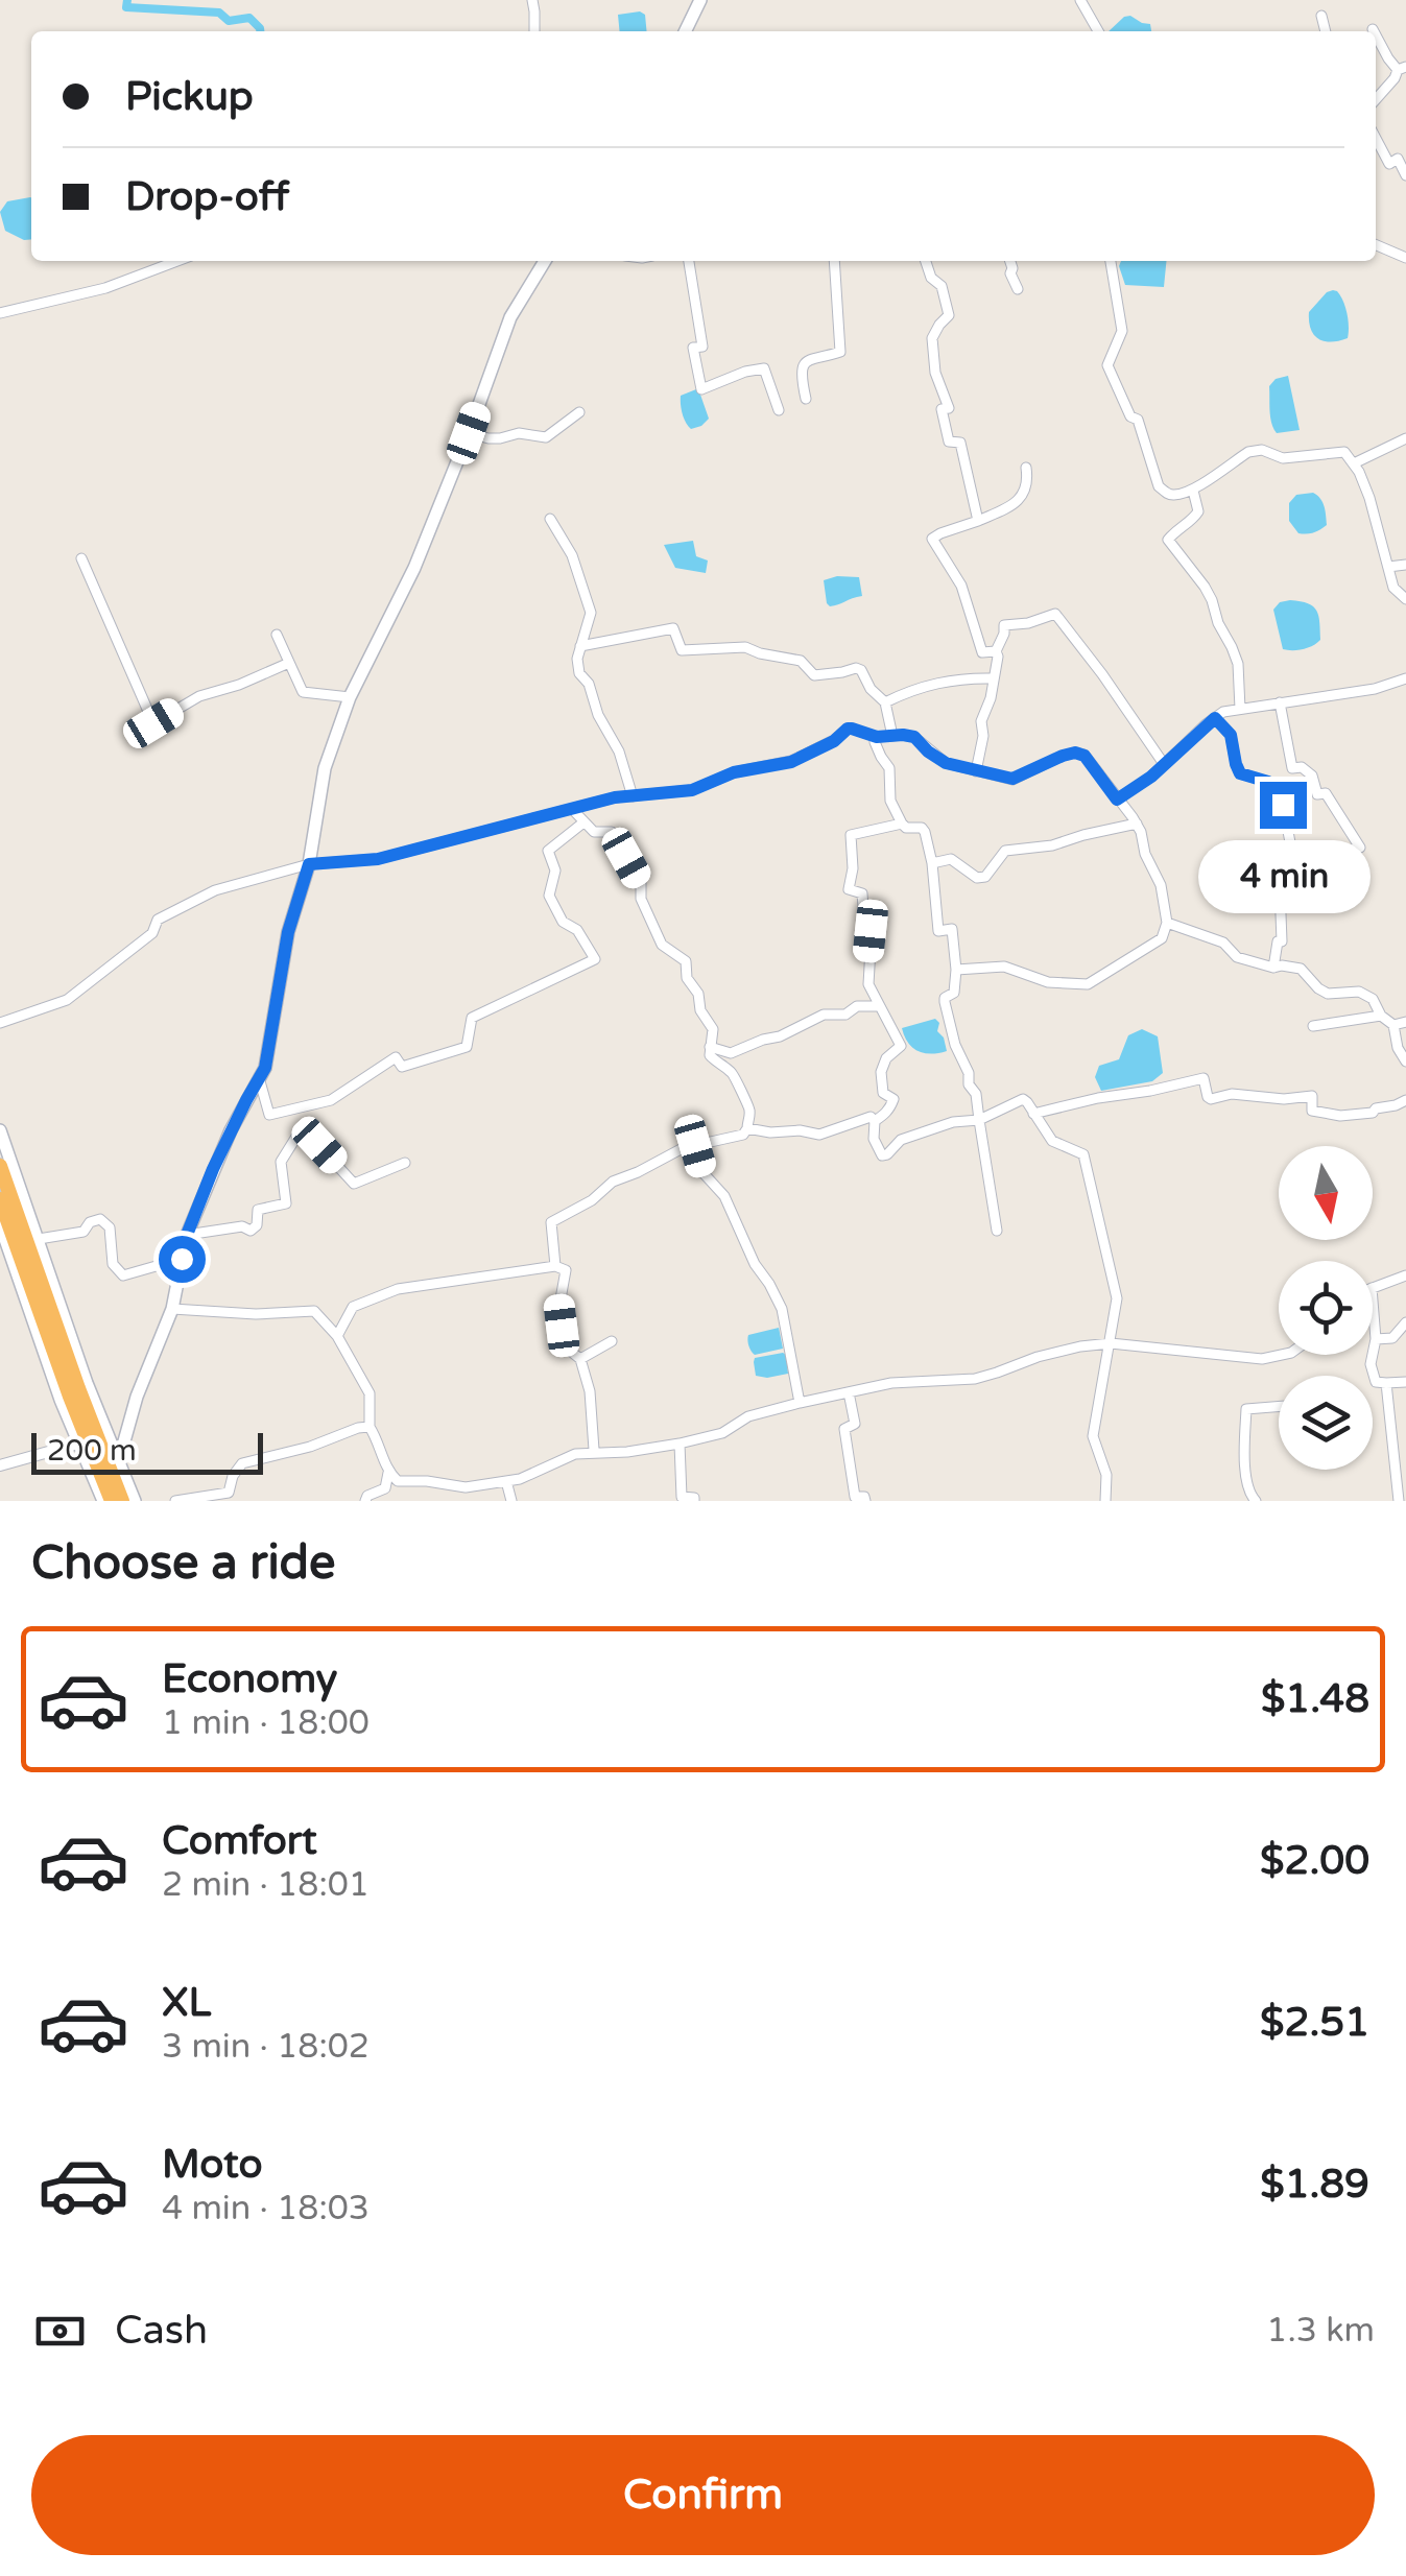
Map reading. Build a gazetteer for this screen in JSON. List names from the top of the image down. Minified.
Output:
{"scale_bar":"200 m","north":"bottom","page":{"banner":["Pickup","Drop-off"],"bubble":"4 min","scale":"200 m","heading":"Choose a ride","list":[{"name":"Economy","note":"1 min · 18:00","value":"$1.48"},{"name":"Comfort","note":"2 min · 18:01","value":"$2.00"},{"name":"XL","note":"3 min · 18:02","value":"$2.51"},{"name":"Moto","note":"4 min · 18:03","value":"$1.89"}],"pay":["Cash","1.3 km"],"buttons":"Confirm"}}
